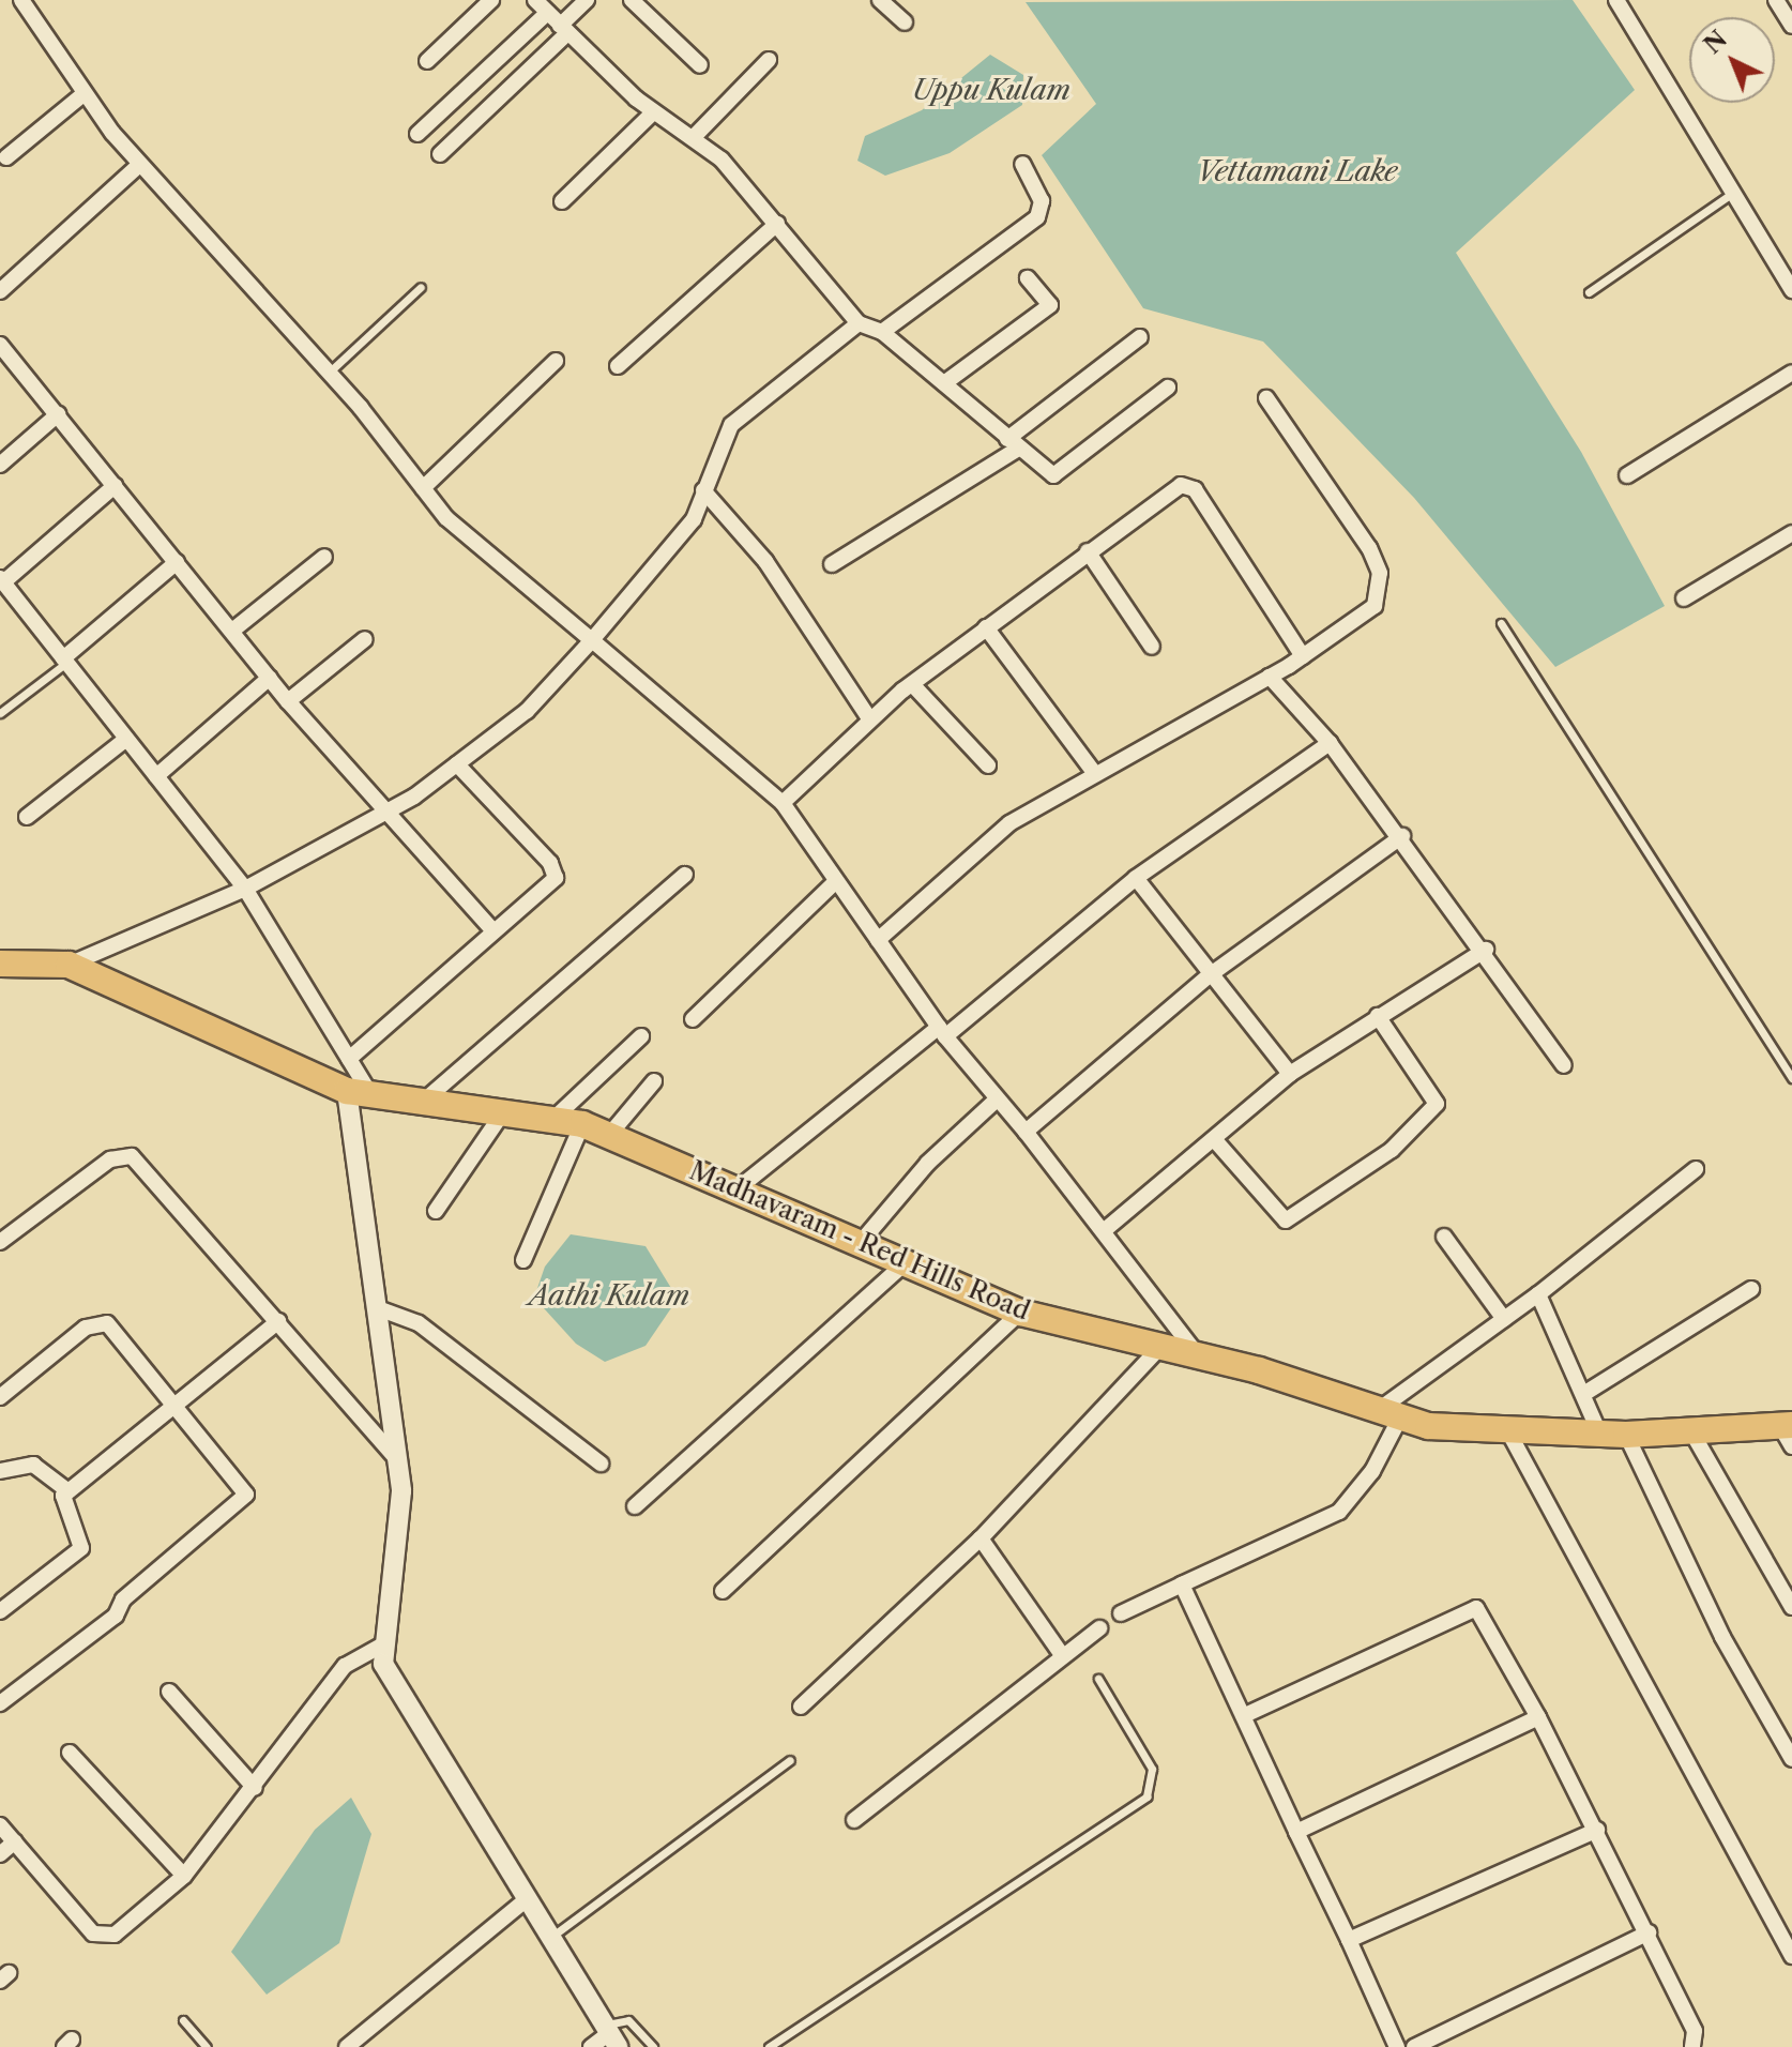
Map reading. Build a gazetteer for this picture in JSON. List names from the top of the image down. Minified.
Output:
{"streets":{"main road":["Madhavaram - Red Hills Road"]},"water":["Uppu Kulam","Vettamani Lake","Aathi Kulam"],"north":"top left"}
